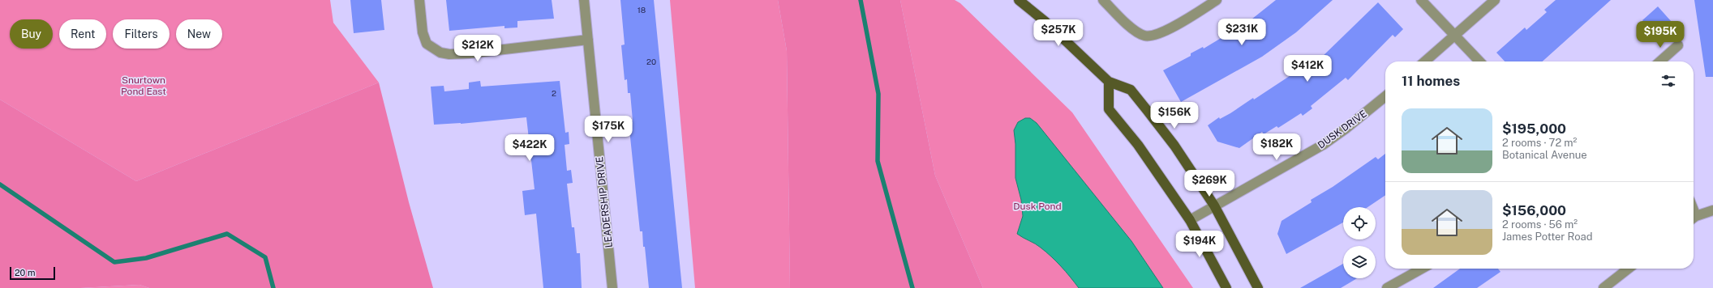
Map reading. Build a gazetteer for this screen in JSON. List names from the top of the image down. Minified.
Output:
{"streets":{"street":["DUSK DRIVE","LEADERSHIP DRIVE"]},"parks":["Snurtown Pond East","Dusk Pond"],"house_numbers":["18","20","2"],"scale_bar":"20 m","page":{"price":["$231K","$257K","$195K","$212K","$412K","$156K","$175K","$182K","$422K","$269K","$194K"],"chip":["Buy","Rent","Filters","New"],"heading":"11 homes","list":[{"name":"$195,000","note":"2 rooms · 72 m² · Botanical Avenue"},{"name":"$156,000","note":"2 rooms · 56 m² · James Potter Road"}],"scale":"20 m"}}
